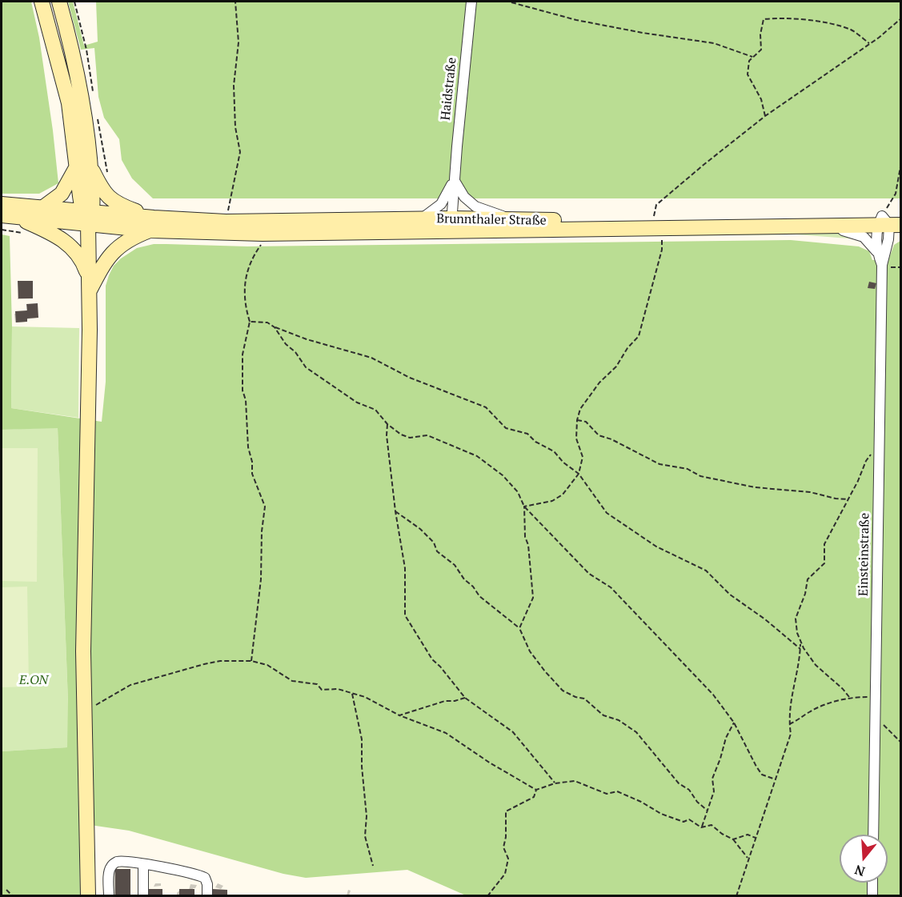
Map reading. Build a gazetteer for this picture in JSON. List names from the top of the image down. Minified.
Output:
{"streets":{"main road":["Brunnthaler Straße"],"street":["Haidstraße","Einsteinstraße"]},"crossings":[["Haidstraße","Brunnthaler Straße"],["Brunnthaler Straße","Einsteinstraße"]],"parks":["E.ON"],"north":"bottom"}
